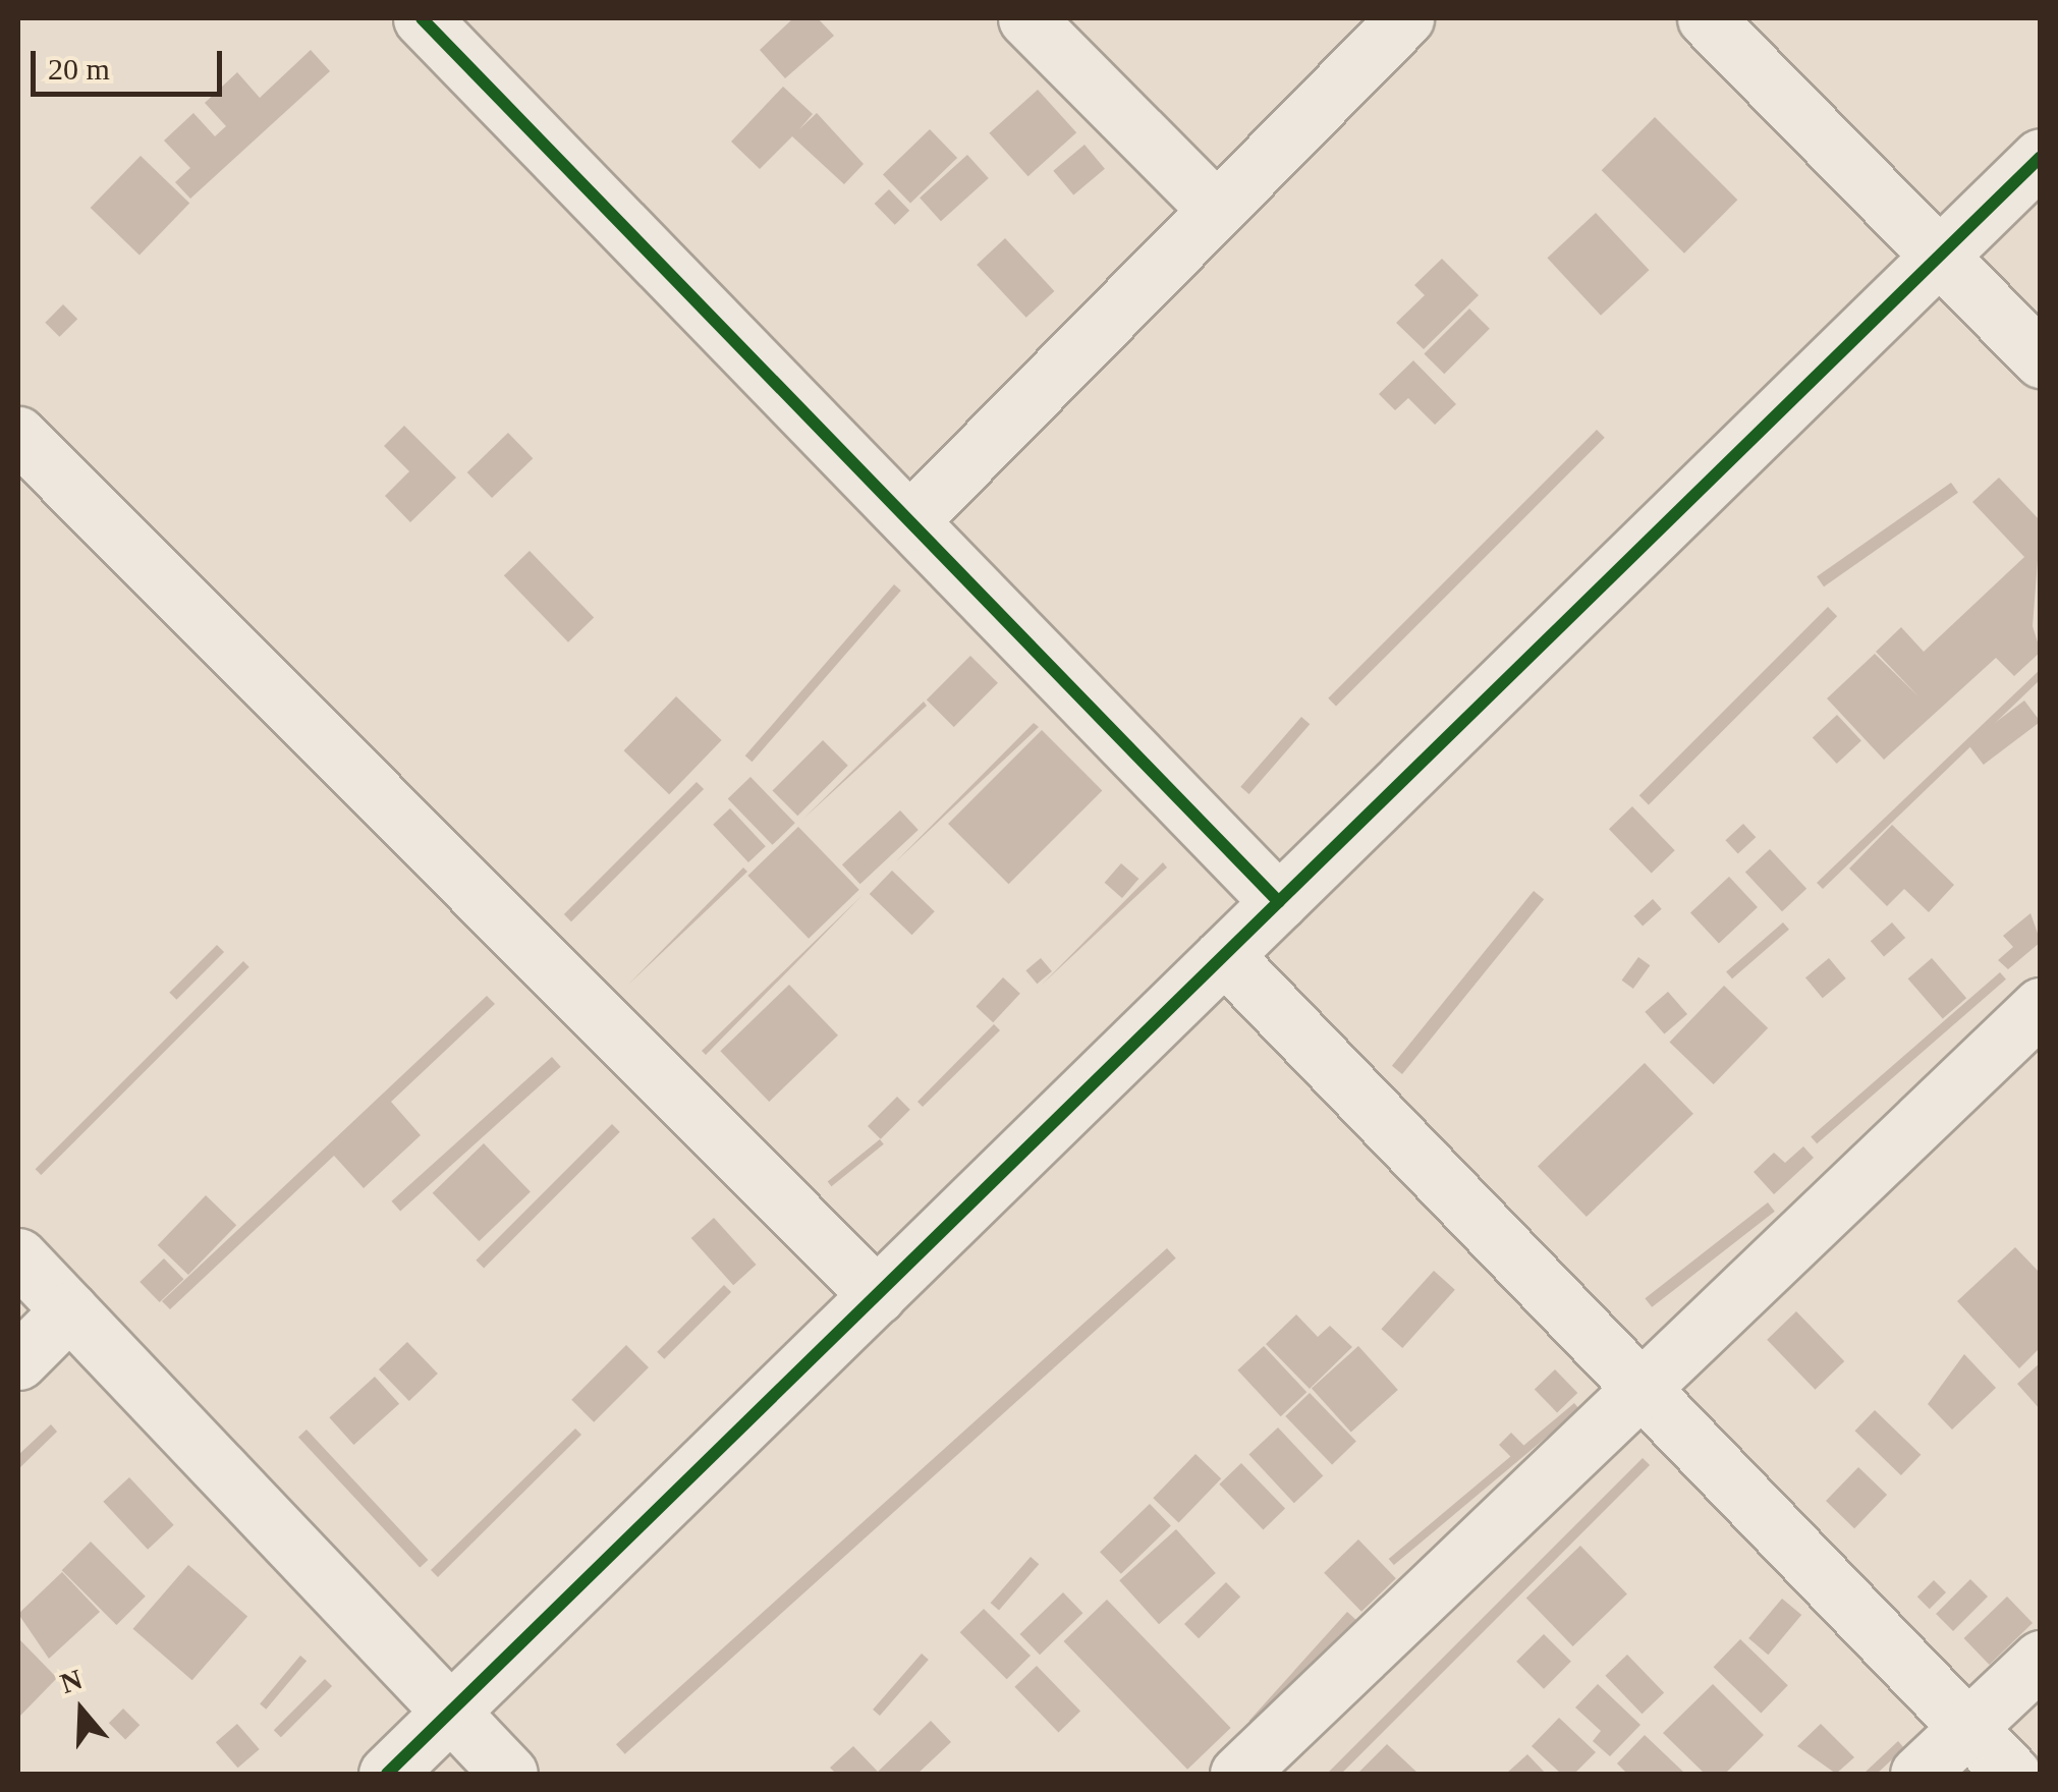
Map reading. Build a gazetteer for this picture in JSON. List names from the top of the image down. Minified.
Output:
{"scale_bar":"20 m","north":"top"}
